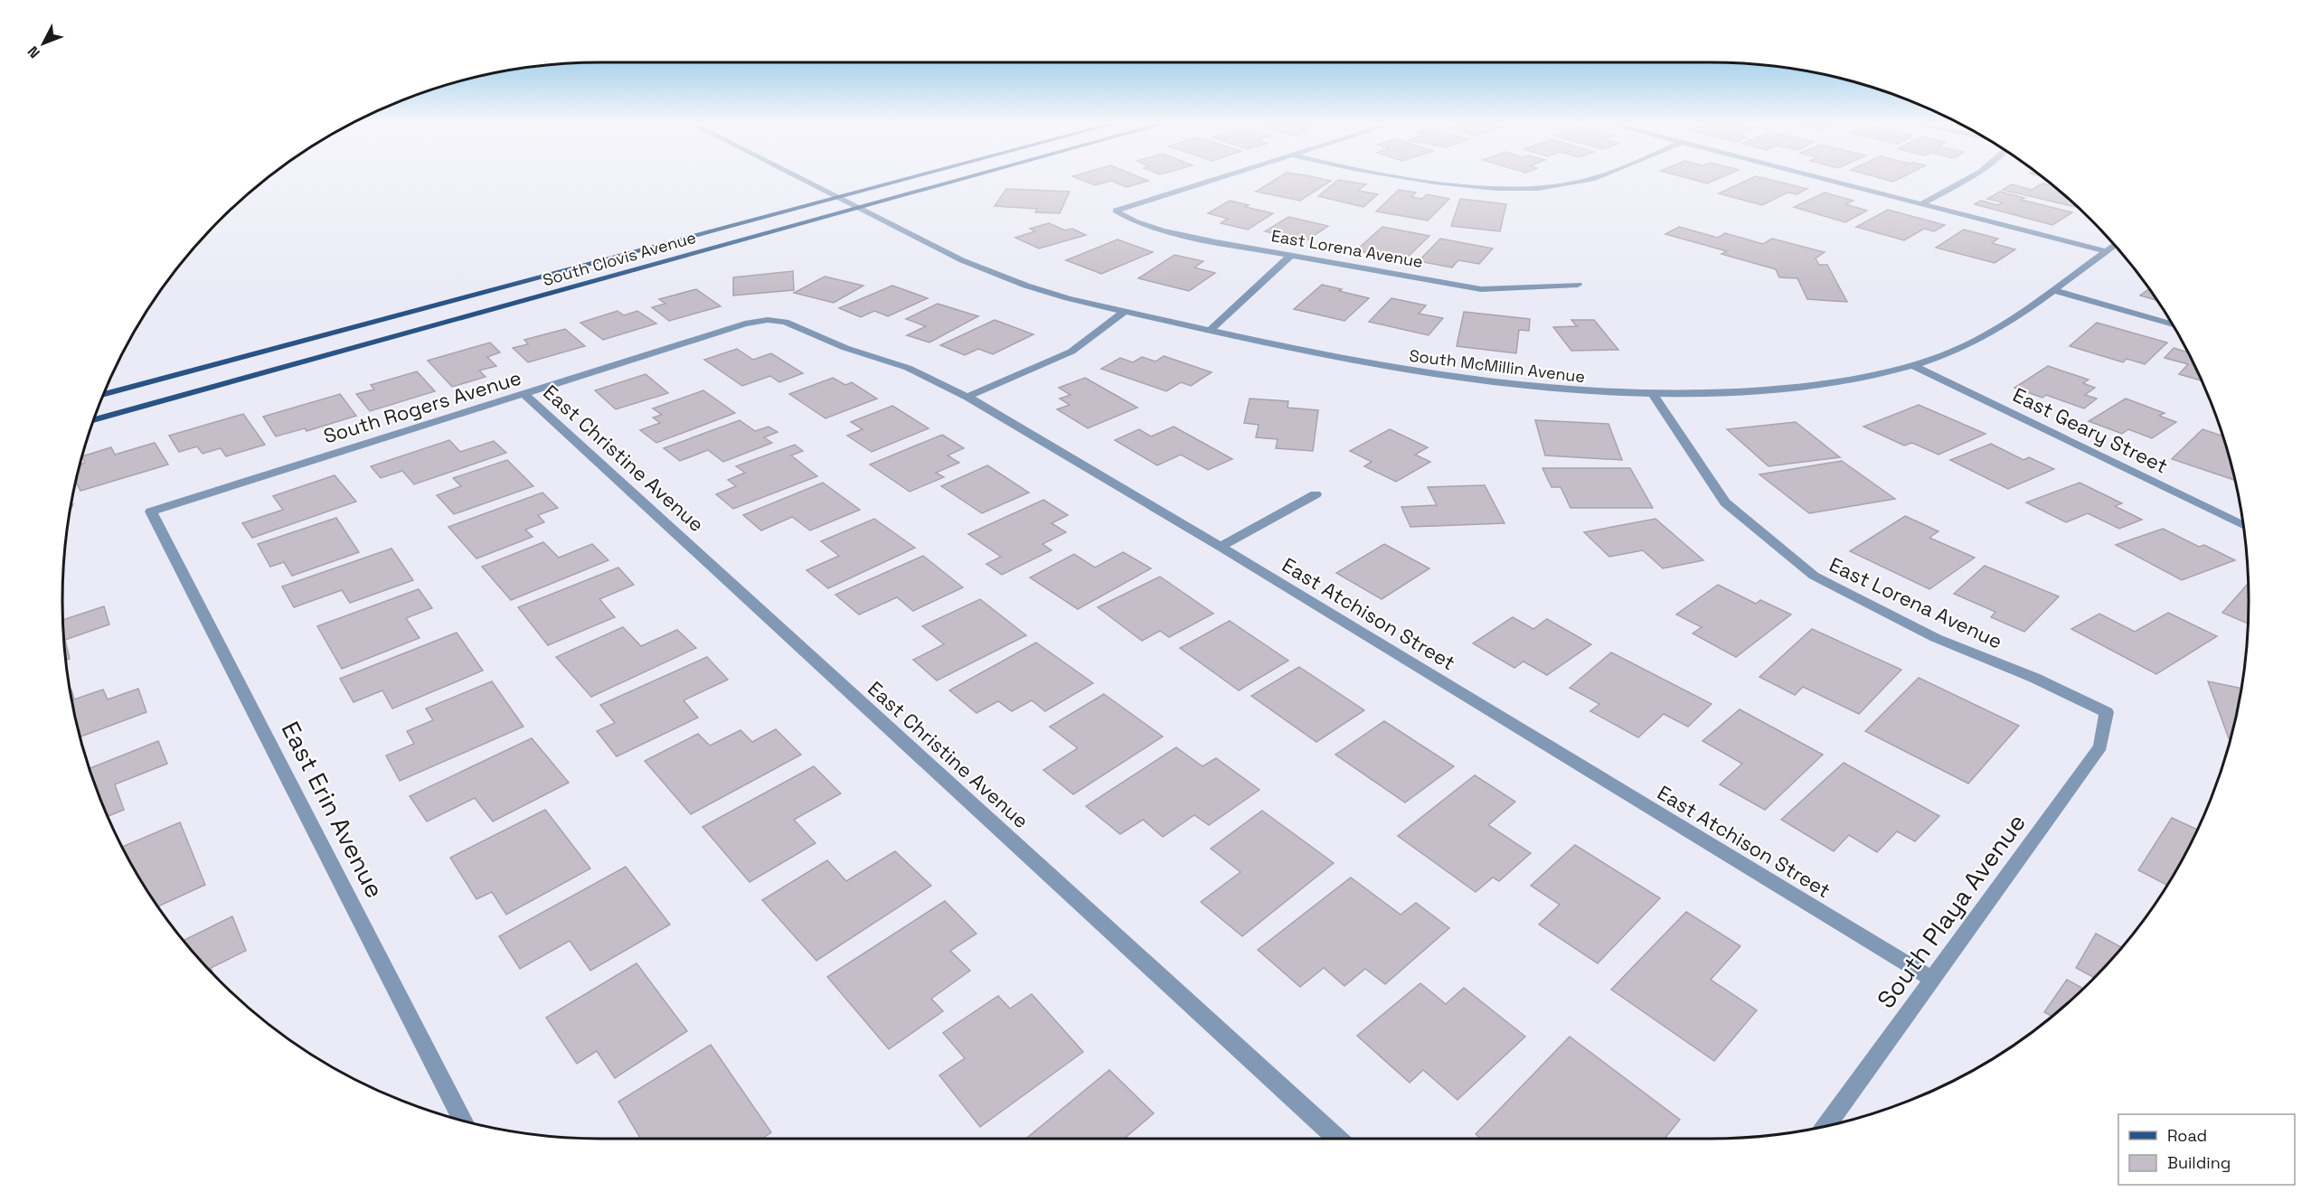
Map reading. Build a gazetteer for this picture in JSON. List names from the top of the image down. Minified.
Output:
{"streets":{"main road":["South Clovis Avenue"],"street":["East Lorena Avenue","South McMillin Avenue","South Rogers Avenue","East Geary Street","East Christine Avenue","East Atchison Street","East Erin Avenue","South Playa Avenue"]},"crossings":[["East Lorena Avenue","South McMillin Avenue"],["East Lorena Avenue","South Playa Avenue"],["South Clovis Avenue","South McMillin Avenue"],["South McMillin Avenue","East Geary Street"],["South Rogers Avenue","East Christine Avenue"],["South Rogers Avenue","East Atchison Street"],["South Rogers Avenue","East Erin Avenue"],["East Atchison Street","South Playa Avenue"]],"legend":["Road","Building"],"north":"bottom left"}
